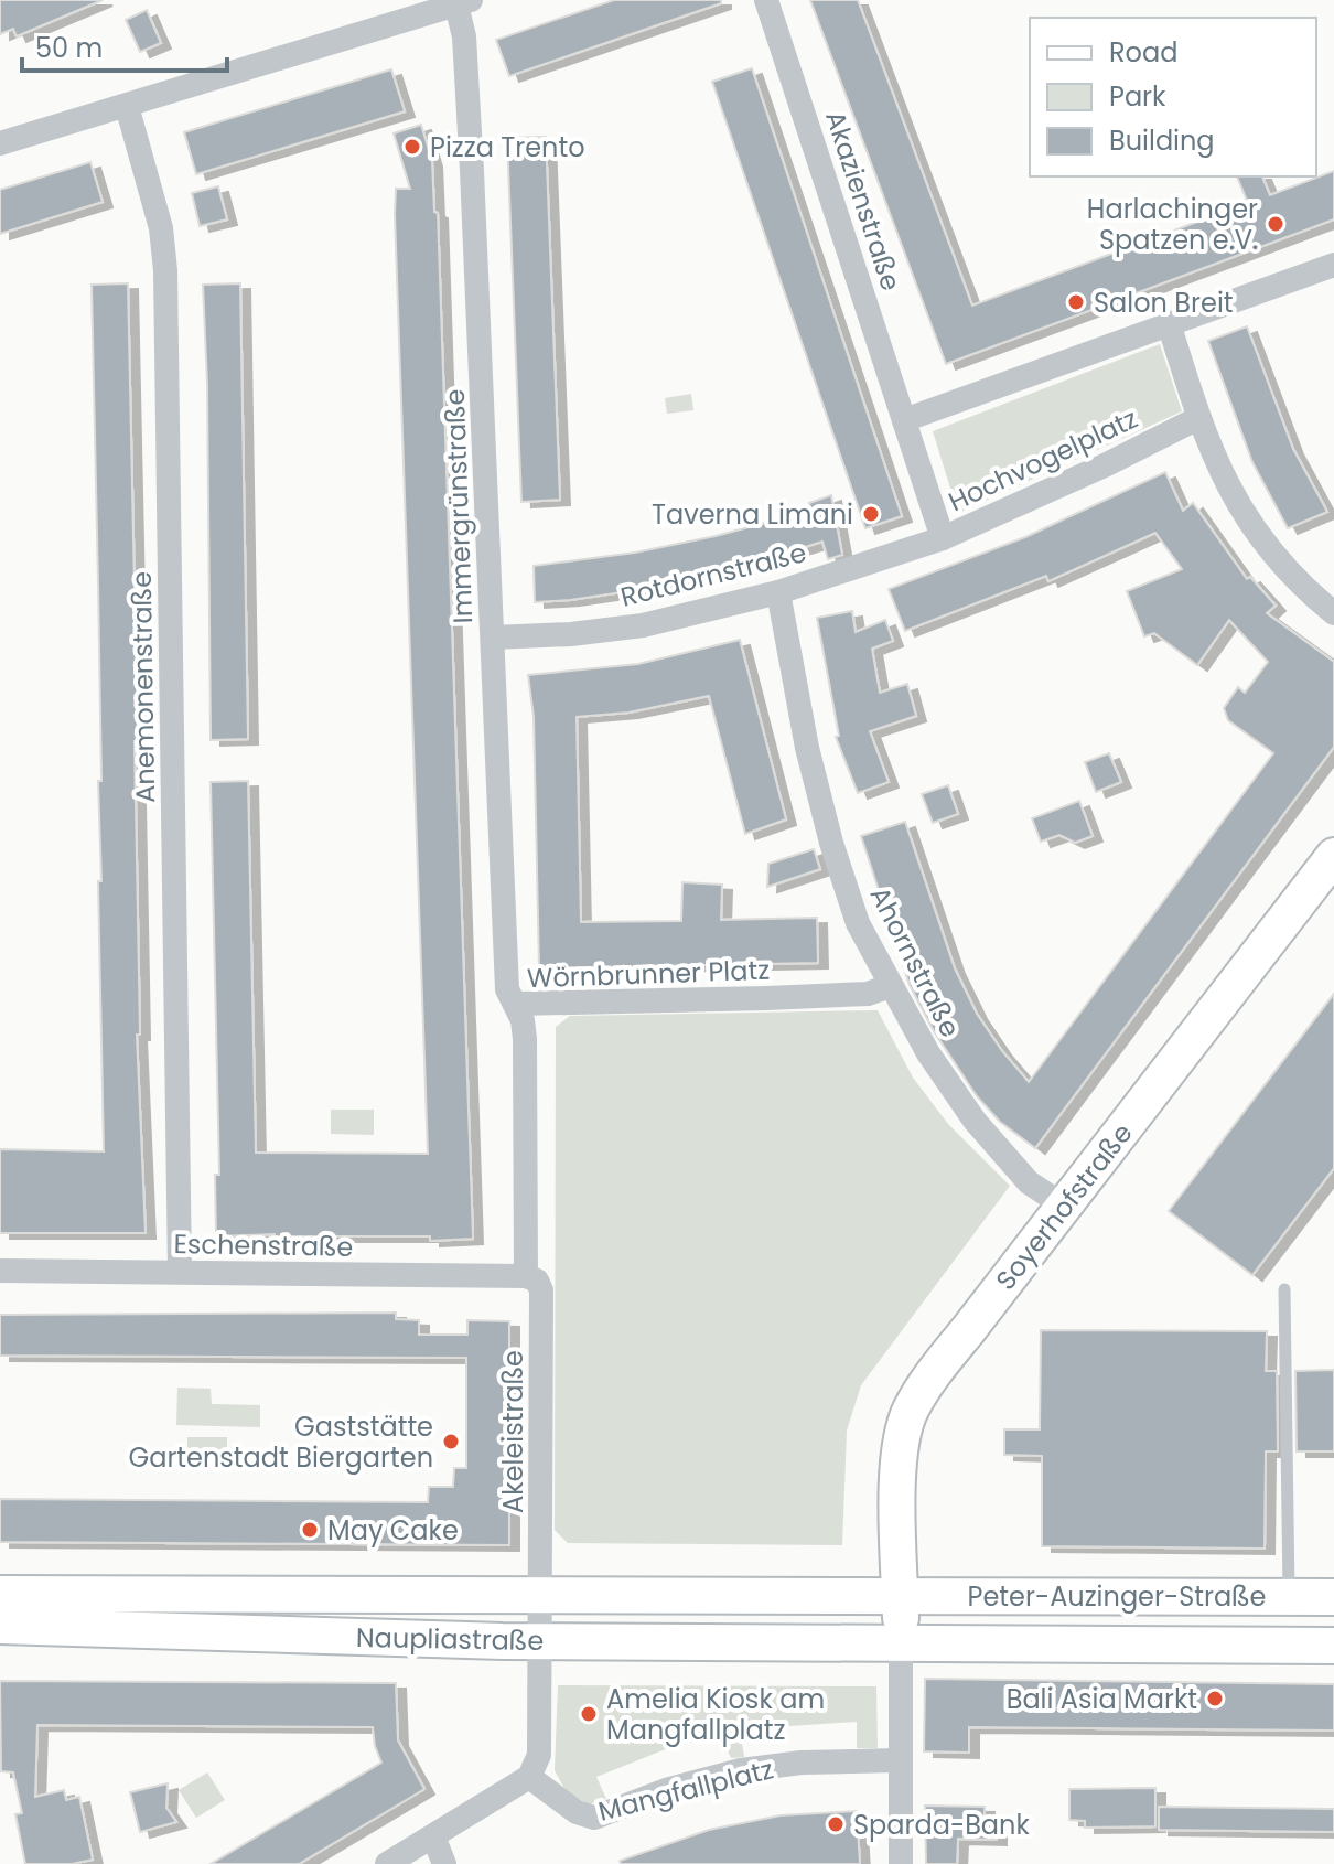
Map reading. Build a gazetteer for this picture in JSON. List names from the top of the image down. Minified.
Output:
{"streets":{"main road":["Soyerhofstraße","Peter-Auzinger-Straße","Naupliastraße"],"street":["Akazienstraße","Hochvogelplatz","Immergrünstraße","Rotdornstraße","Anemonenstraße","Ahornstraße","Wörnbrunner Platz","Eschenstraße","Akeleistraße","Mangfallplatz"]},"crossings":[["Akazienstraße","Hochvogelplatz"],["Hochvogelplatz","Rotdornstraße"],["Immergrünstraße","Rotdornstraße"],["Immergrünstraße","Wörnbrunner Platz"],["Rotdornstraße","Ahornstraße"],["Anemonenstraße","Eschenstraße"],["Ahornstraße","Wörnbrunner Platz"],["Ahornstraße","Soyerhofstraße"],["Wörnbrunner Platz","Eschenstraße"],["Wörnbrunner Platz","Akeleistraße"],["Soyerhofstraße","Peter-Auzinger-Straße"],["Soyerhofstraße","Naupliastraße"],["Eschenstraße","Akeleistraße"],["Akeleistraße","Naupliastraße"],["Peter-Auzinger-Straße","Naupliastraße"]],"places":["Pizza Trento","Harlachinger Spatzen e.V.","Salon Breit","Taverna Limani","Gaststätte Gartenstadt Biergarten","May Cake","Bali Asia Markt","Amelia Kiosk am Mangfallplatz","Sparda-Bank"],"legend":["Road","Park","Building"],"scale_bar":"50 m"}
